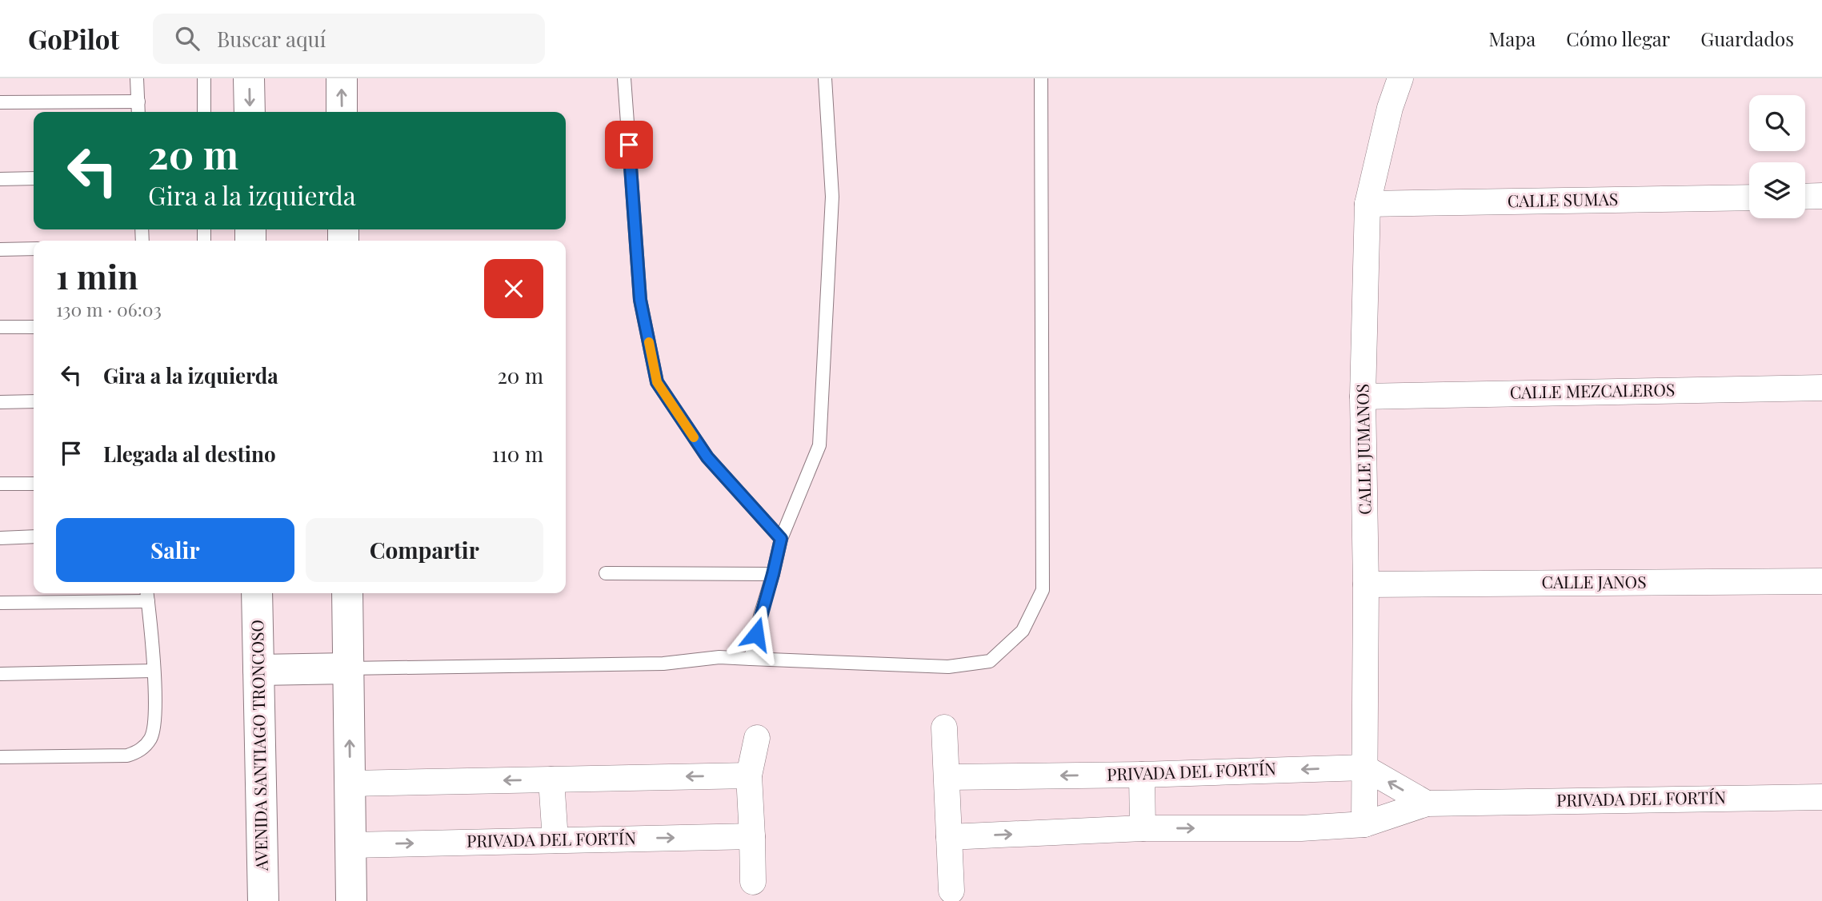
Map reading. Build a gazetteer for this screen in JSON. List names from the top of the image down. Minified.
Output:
{"streets":{"main road":["AVENIDA SANTIAGO TRONCOSO"],"street":["CALLE SUMAS","CALLE MEZCALEROS","CALLE JUMANOS","CALLE JANOS","PRIVADA DEL FORTÍN"]},"crossings":[["CALLE SUMAS","CALLE JUMANOS"],["CALLE MEZCALEROS","CALLE JUMANOS"],["CALLE JUMANOS","CALLE JANOS"],["CALLE JUMANOS","PRIVADA DEL FORTÍN"]],"page":{"header":"GoPilot","search":"Buscar aquí","nav":["Mapa","Cómo llegar","Guardados"],"turn":["20 m","Gira a la izquierda"],"heading":["1 min","130 m · 06:03"],"list":[{"name":"Gira a la izquierda","value":"20 m"},{"name":"Llegada al destino","value":"110 m"}],"buttons":["Salir","Compartir"]}}
